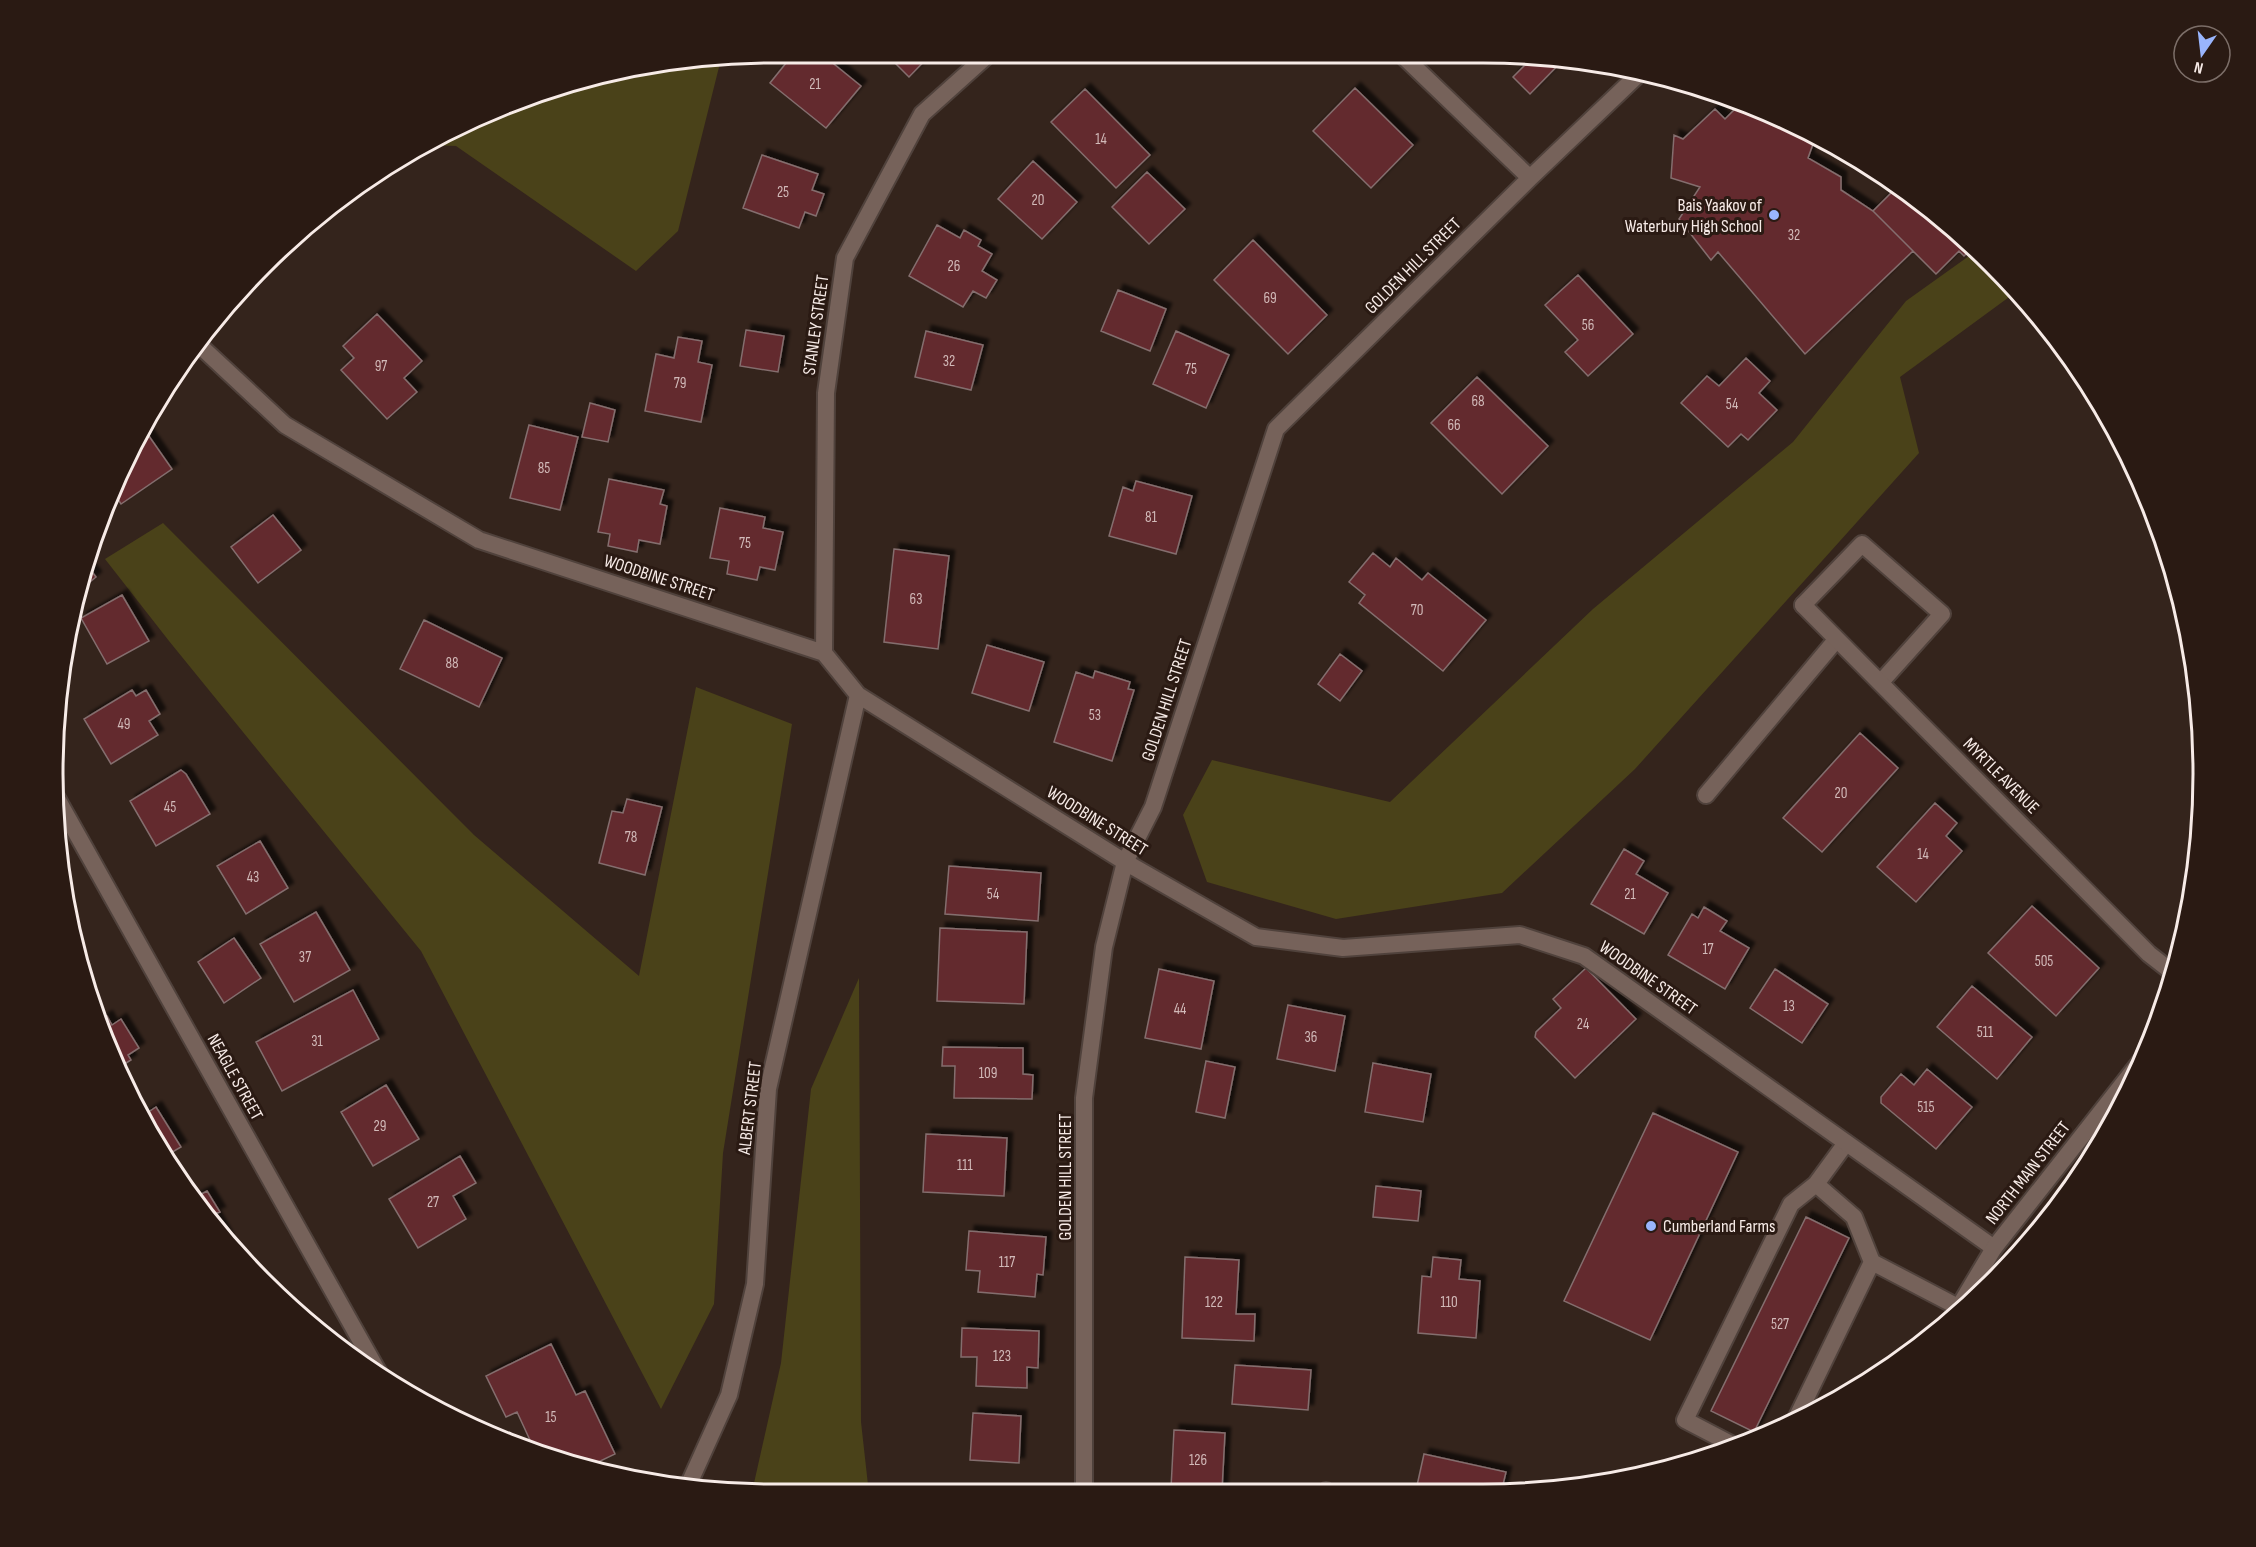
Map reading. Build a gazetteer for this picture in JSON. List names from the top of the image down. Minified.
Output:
{"streets":{"street":["GOLDEN HILL STREET","STANLEY STREET","WOODBINE STREET","MYRTLE AVENUE","NEAGLE STREET","ALBERT STREET","NORTH MAIN STREET"]},"crossings":[["GOLDEN HILL STREET","WOODBINE STREET"],["STANLEY STREET","WOODBINE STREET"],["WOODBINE STREET","ALBERT STREET"],["WOODBINE STREET","NORTH MAIN STREET"]],"places":["Bais Yaakov of Waterbury High School","Cumberland Farms"],"house_numbers":["21","14","25","20","32","26","69","56","32","97","75","79","68","54","66","85","81","75","63","70","88","53","49","20","45","78","14","43","54","21","17","37","505","13","44","24","511","36","31","109","515","29","111","27","117","122","110","527","123","15","126"],"north":"bottom"}
